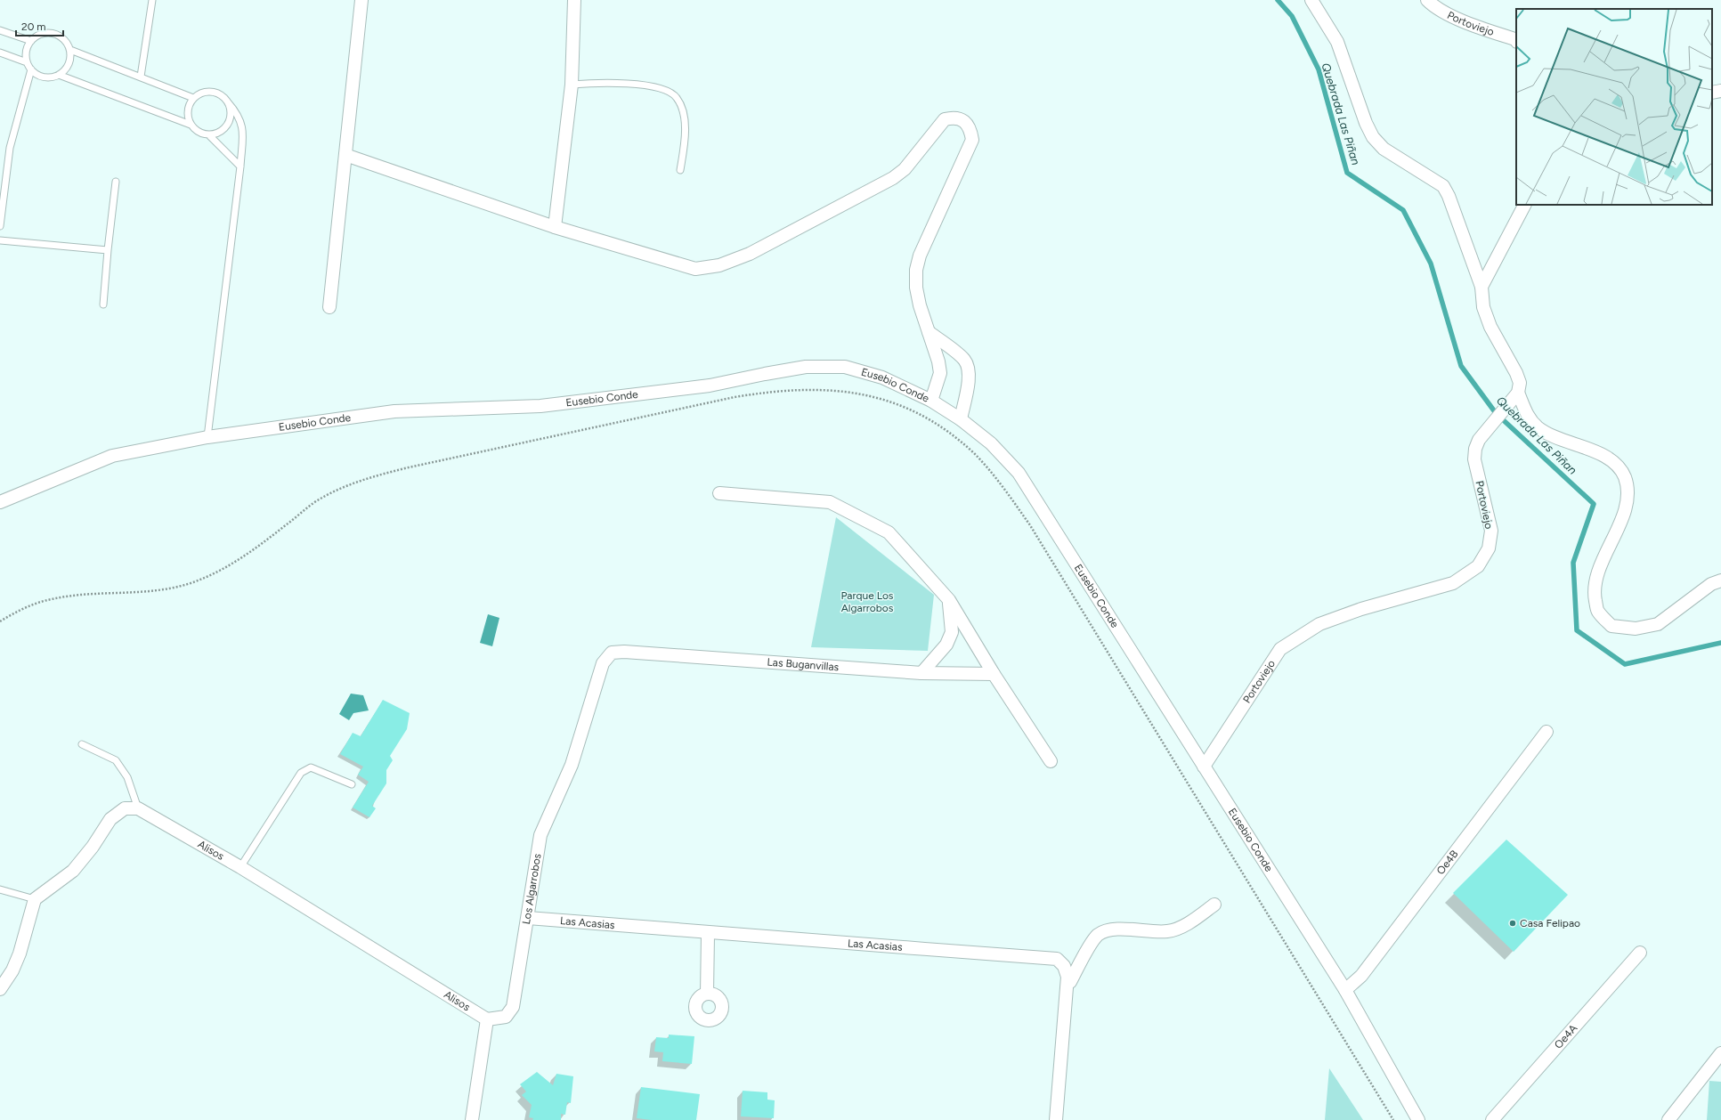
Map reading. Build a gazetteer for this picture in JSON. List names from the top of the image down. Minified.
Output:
{"streets":{"street":["Portoviejo","Eusebio Conde","Las Buganvillas","Alisos","Oe4B","Los Algarrobos","Las Acasias","Oe4A"]},"crossings":[["Portoviejo","Eusebio Conde"],["Eusebio Conde","Oe4B"],["Las Buganvillas","Los Algarrobos"],["Alisos","Los Algarrobos"],["Los Algarrobos","Las Acasias"]],"water":["Quebrada Las Piñan"],"parks":["Parque Los Algarrobos"],"places":["Casa Felipao"],"scale_bar":"20 m"}
